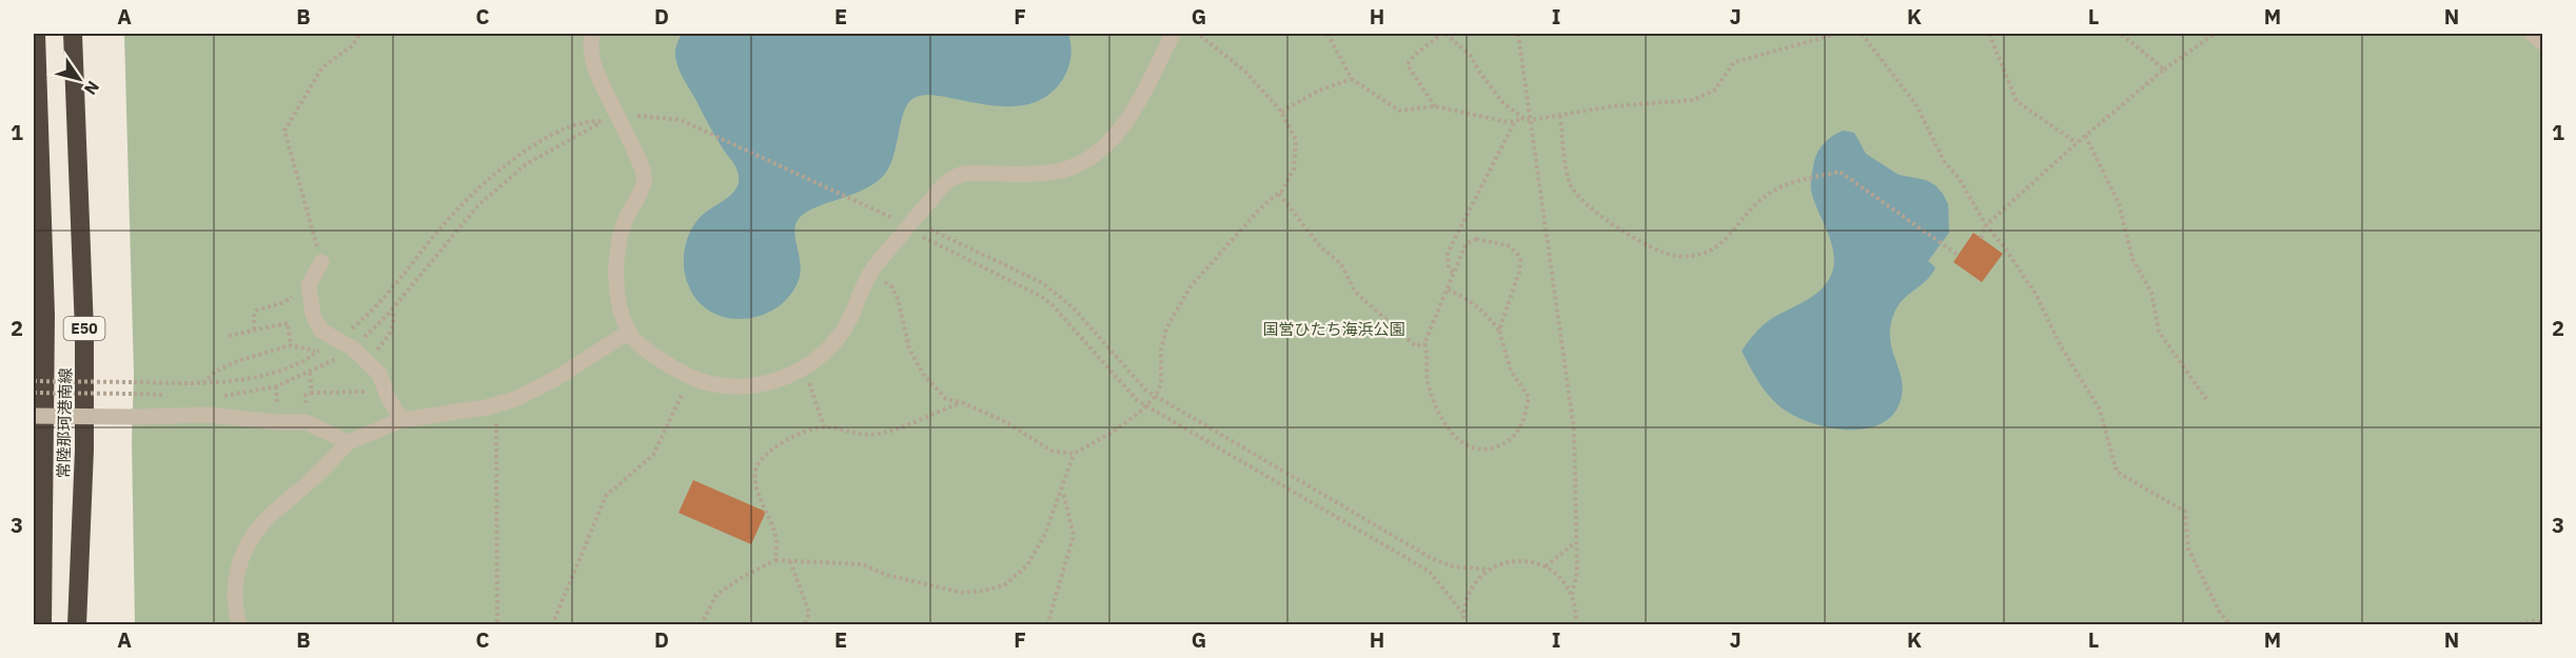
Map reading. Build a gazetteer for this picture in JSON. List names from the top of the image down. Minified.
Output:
{"streets":{"highway":["E50","常陸那珂港南線"]},"parks":["国営ひたち海浜公園"],"north":"bottom right","grid":{"columns":["A","B","C","D","E","F","G","H","I","J","K","L","M","N"],"rows":["1","2","3"]}}
